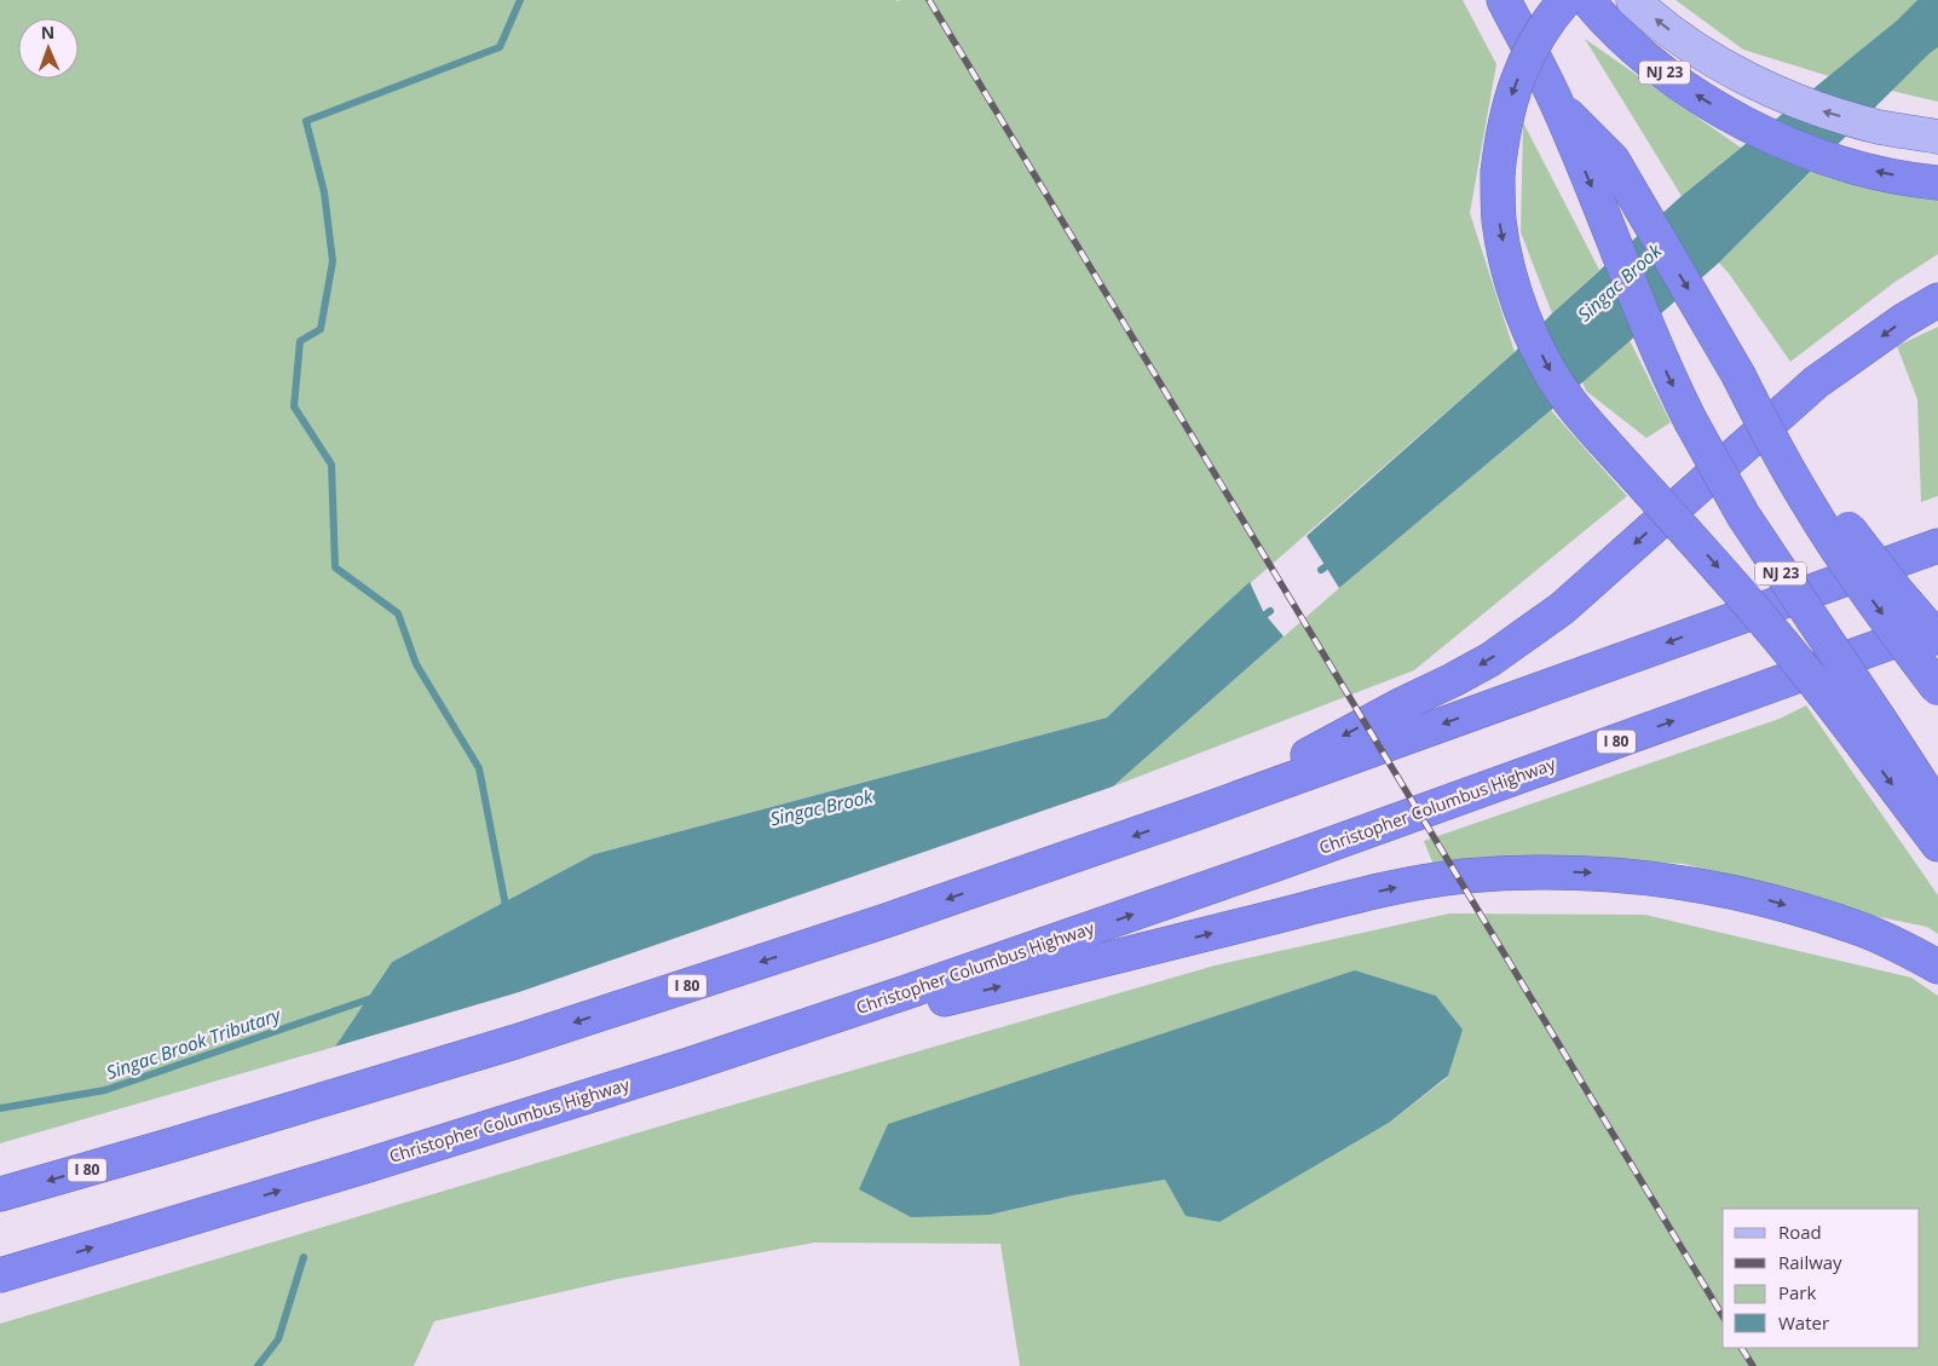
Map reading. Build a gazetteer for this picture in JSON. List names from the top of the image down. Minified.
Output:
{"streets":{"highway":["NJ 23","I 80","Christopher Columbus Highway"]},"water":["Singac Brook","Singac Brook Tributary"],"legend":["Road","Railway","Park","Water"],"north":"top"}
